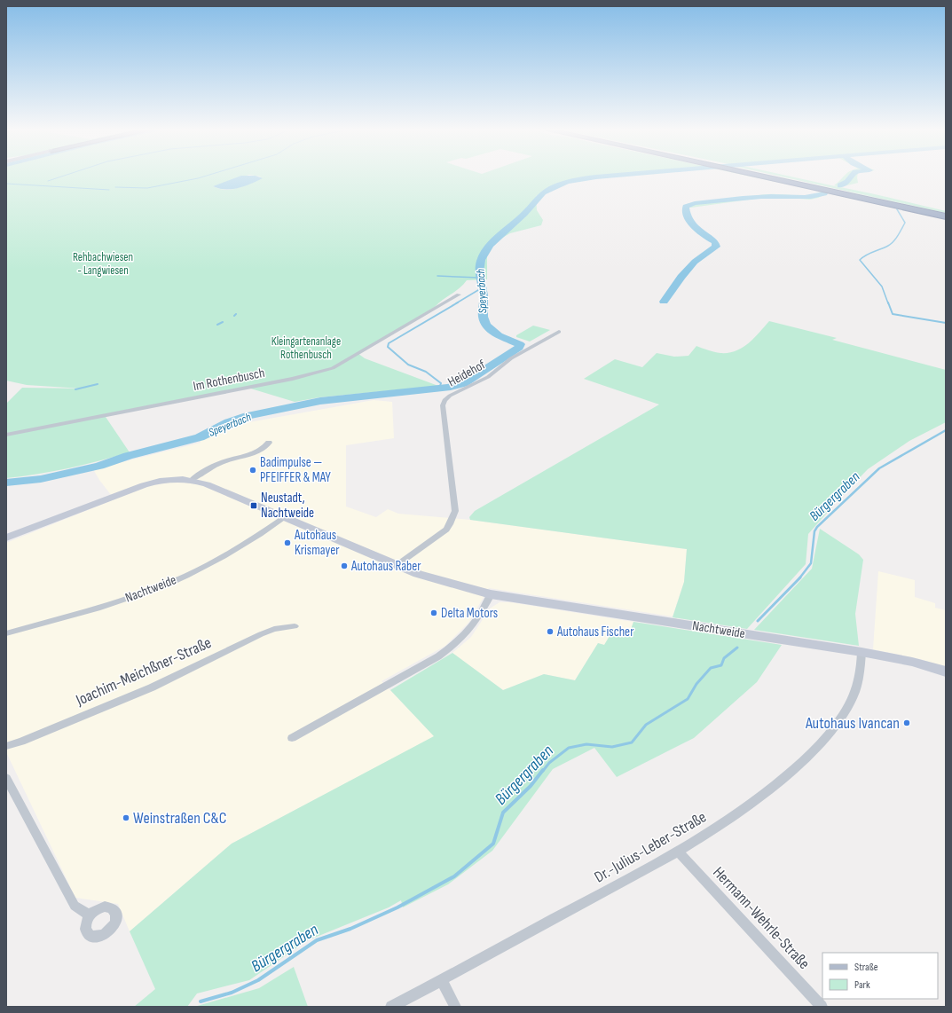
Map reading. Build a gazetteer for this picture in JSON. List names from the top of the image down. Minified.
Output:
{"streets":{"street":["Heidehof","Im Rothenbusch","Nachtweide","Joachim-Meichßner-Straße","Dr.-Julius-Leber-Straße","Hermann-Wehrle-Straße"]},"crossings":[["Heidehof","Nachtweide"],["Nachtweide","Dr.-Julius-Leber-Straße"],["Dr.-Julius-Leber-Straße","Hermann-Wehrle-Straße"]],"water":["Speyerbach","Bürgergraben"],"parks":["Rehbachwiesen - Langwiesen","Kleingartenanlage Rothenbusch"],"places":{"other":["Badimpulse — PFEIFFER & MAY","Autohaus Krismayer","Autohaus Raber","Delta Motors","Autohaus Fischer","Autohaus Ivancan","Weinstraßen C&C"],"transit":["Neustadt, Nachtweide"]},"legend":["Straße","Park"]}
